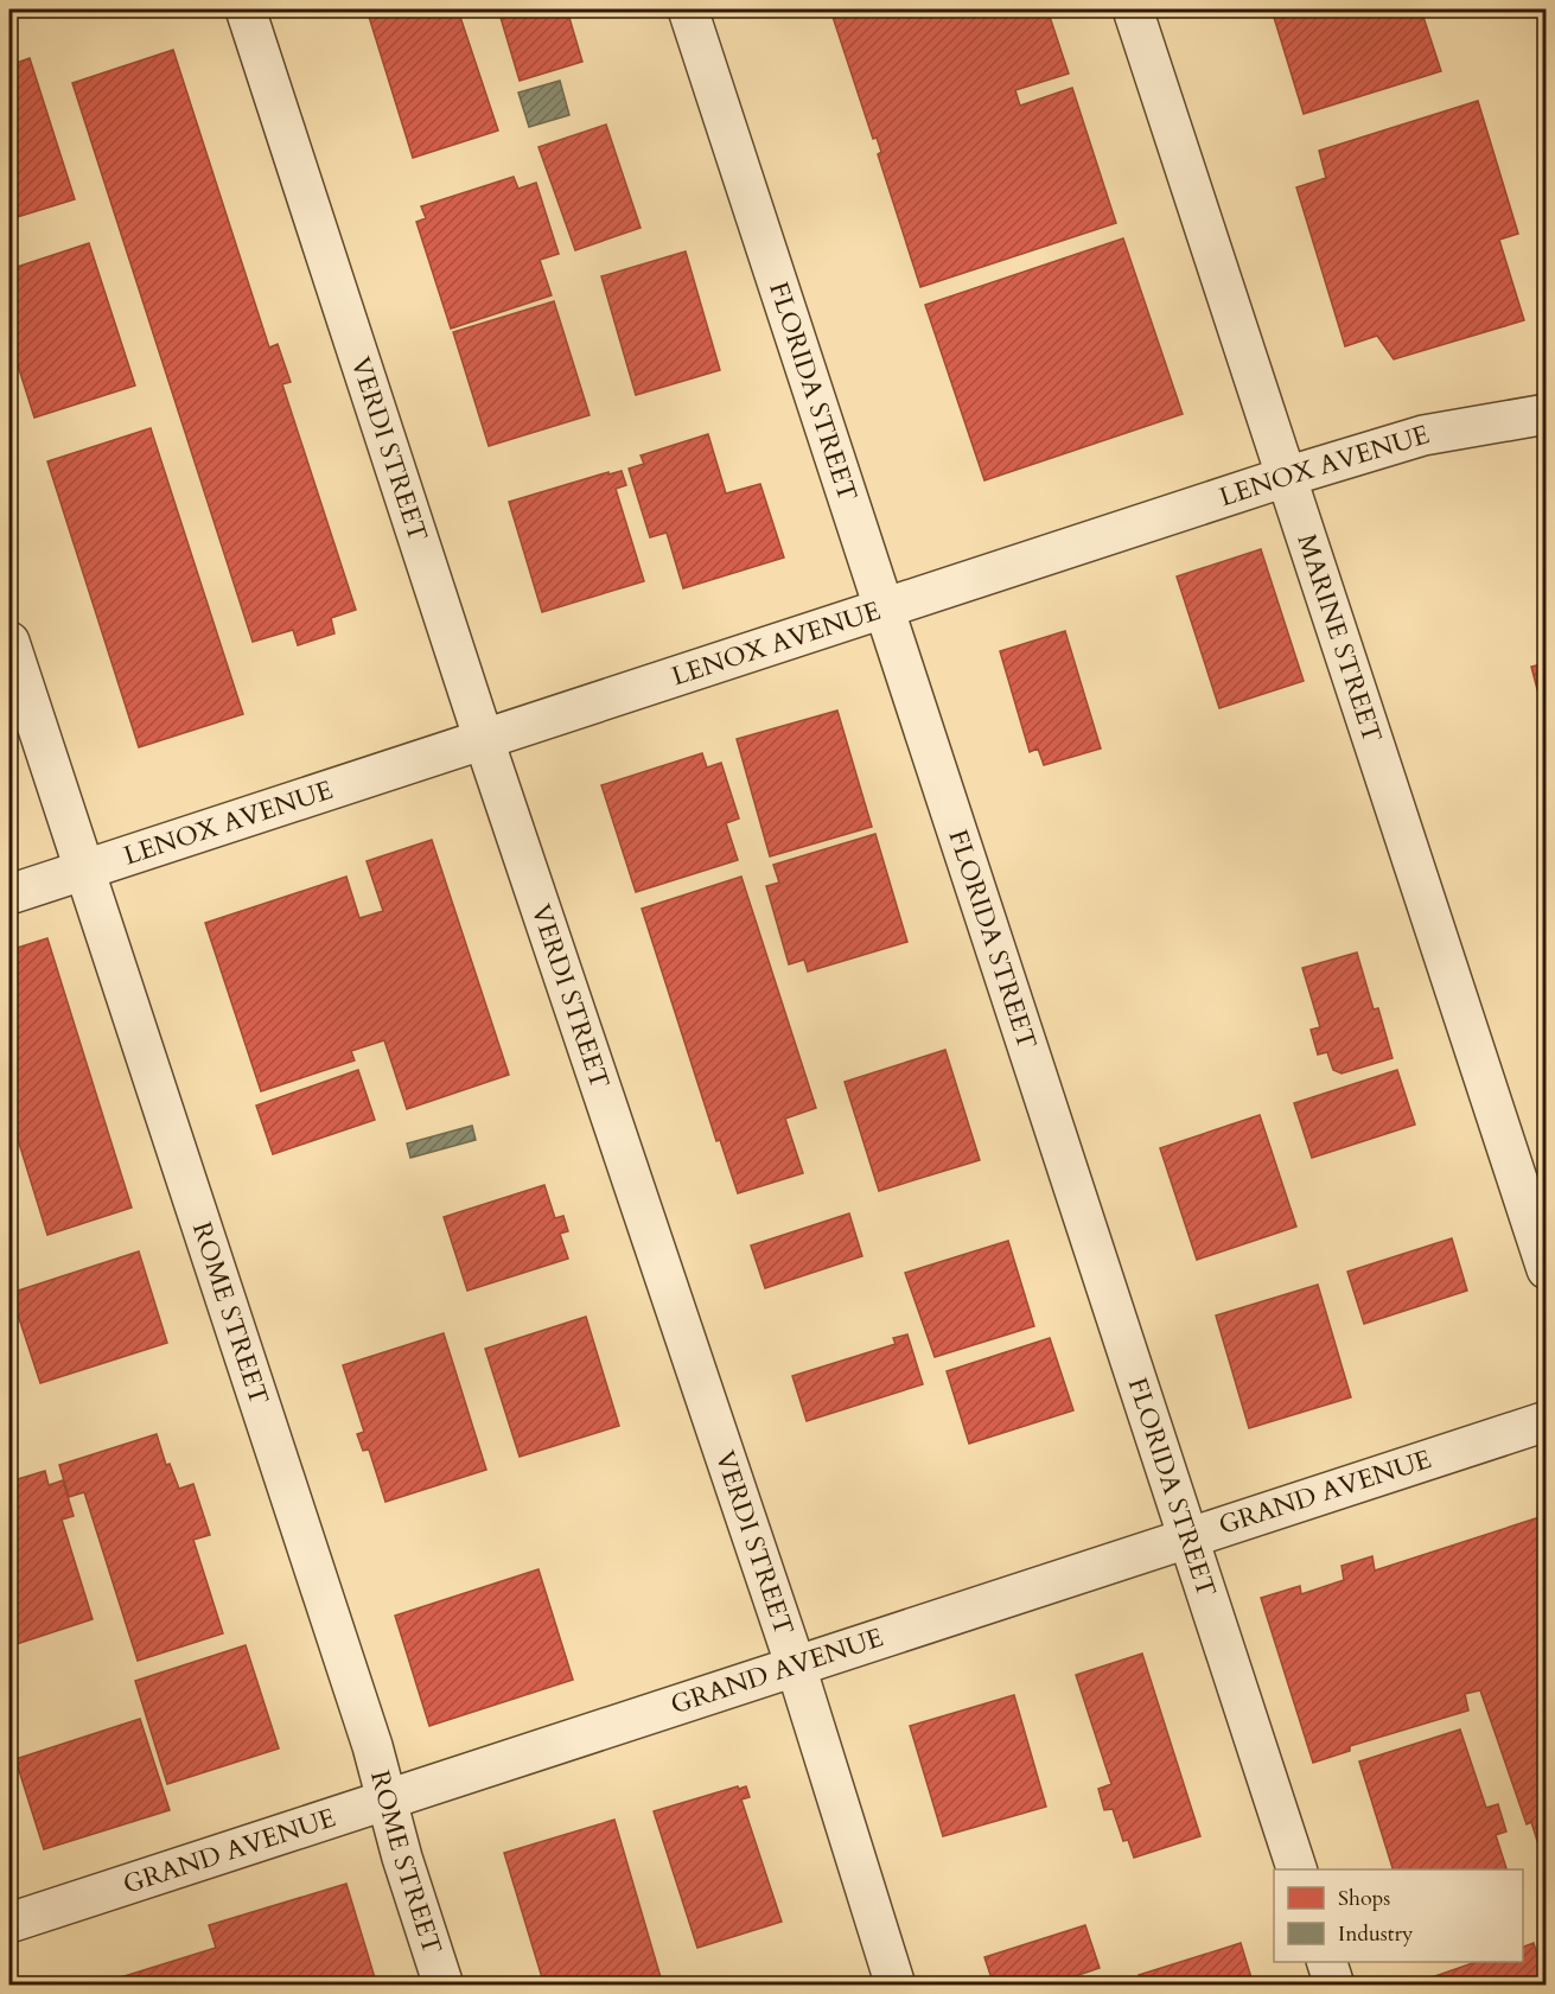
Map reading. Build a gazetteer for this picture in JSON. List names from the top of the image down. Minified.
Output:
{"streets":{"street":["FLORIDA STREET","VERDI STREET","LENOX AVENUE","MARINE STREET","ROME STREET","GRAND AVENUE"]},"crossings":[["FLORIDA STREET","LENOX AVENUE"],["FLORIDA STREET","GRAND AVENUE"],["VERDI STREET","LENOX AVENUE"],["VERDI STREET","GRAND AVENUE"],["LENOX AVENUE","MARINE STREET"],["LENOX AVENUE","ROME STREET"],["ROME STREET","GRAND AVENUE"]],"legend":["Shops","Industry"]}
